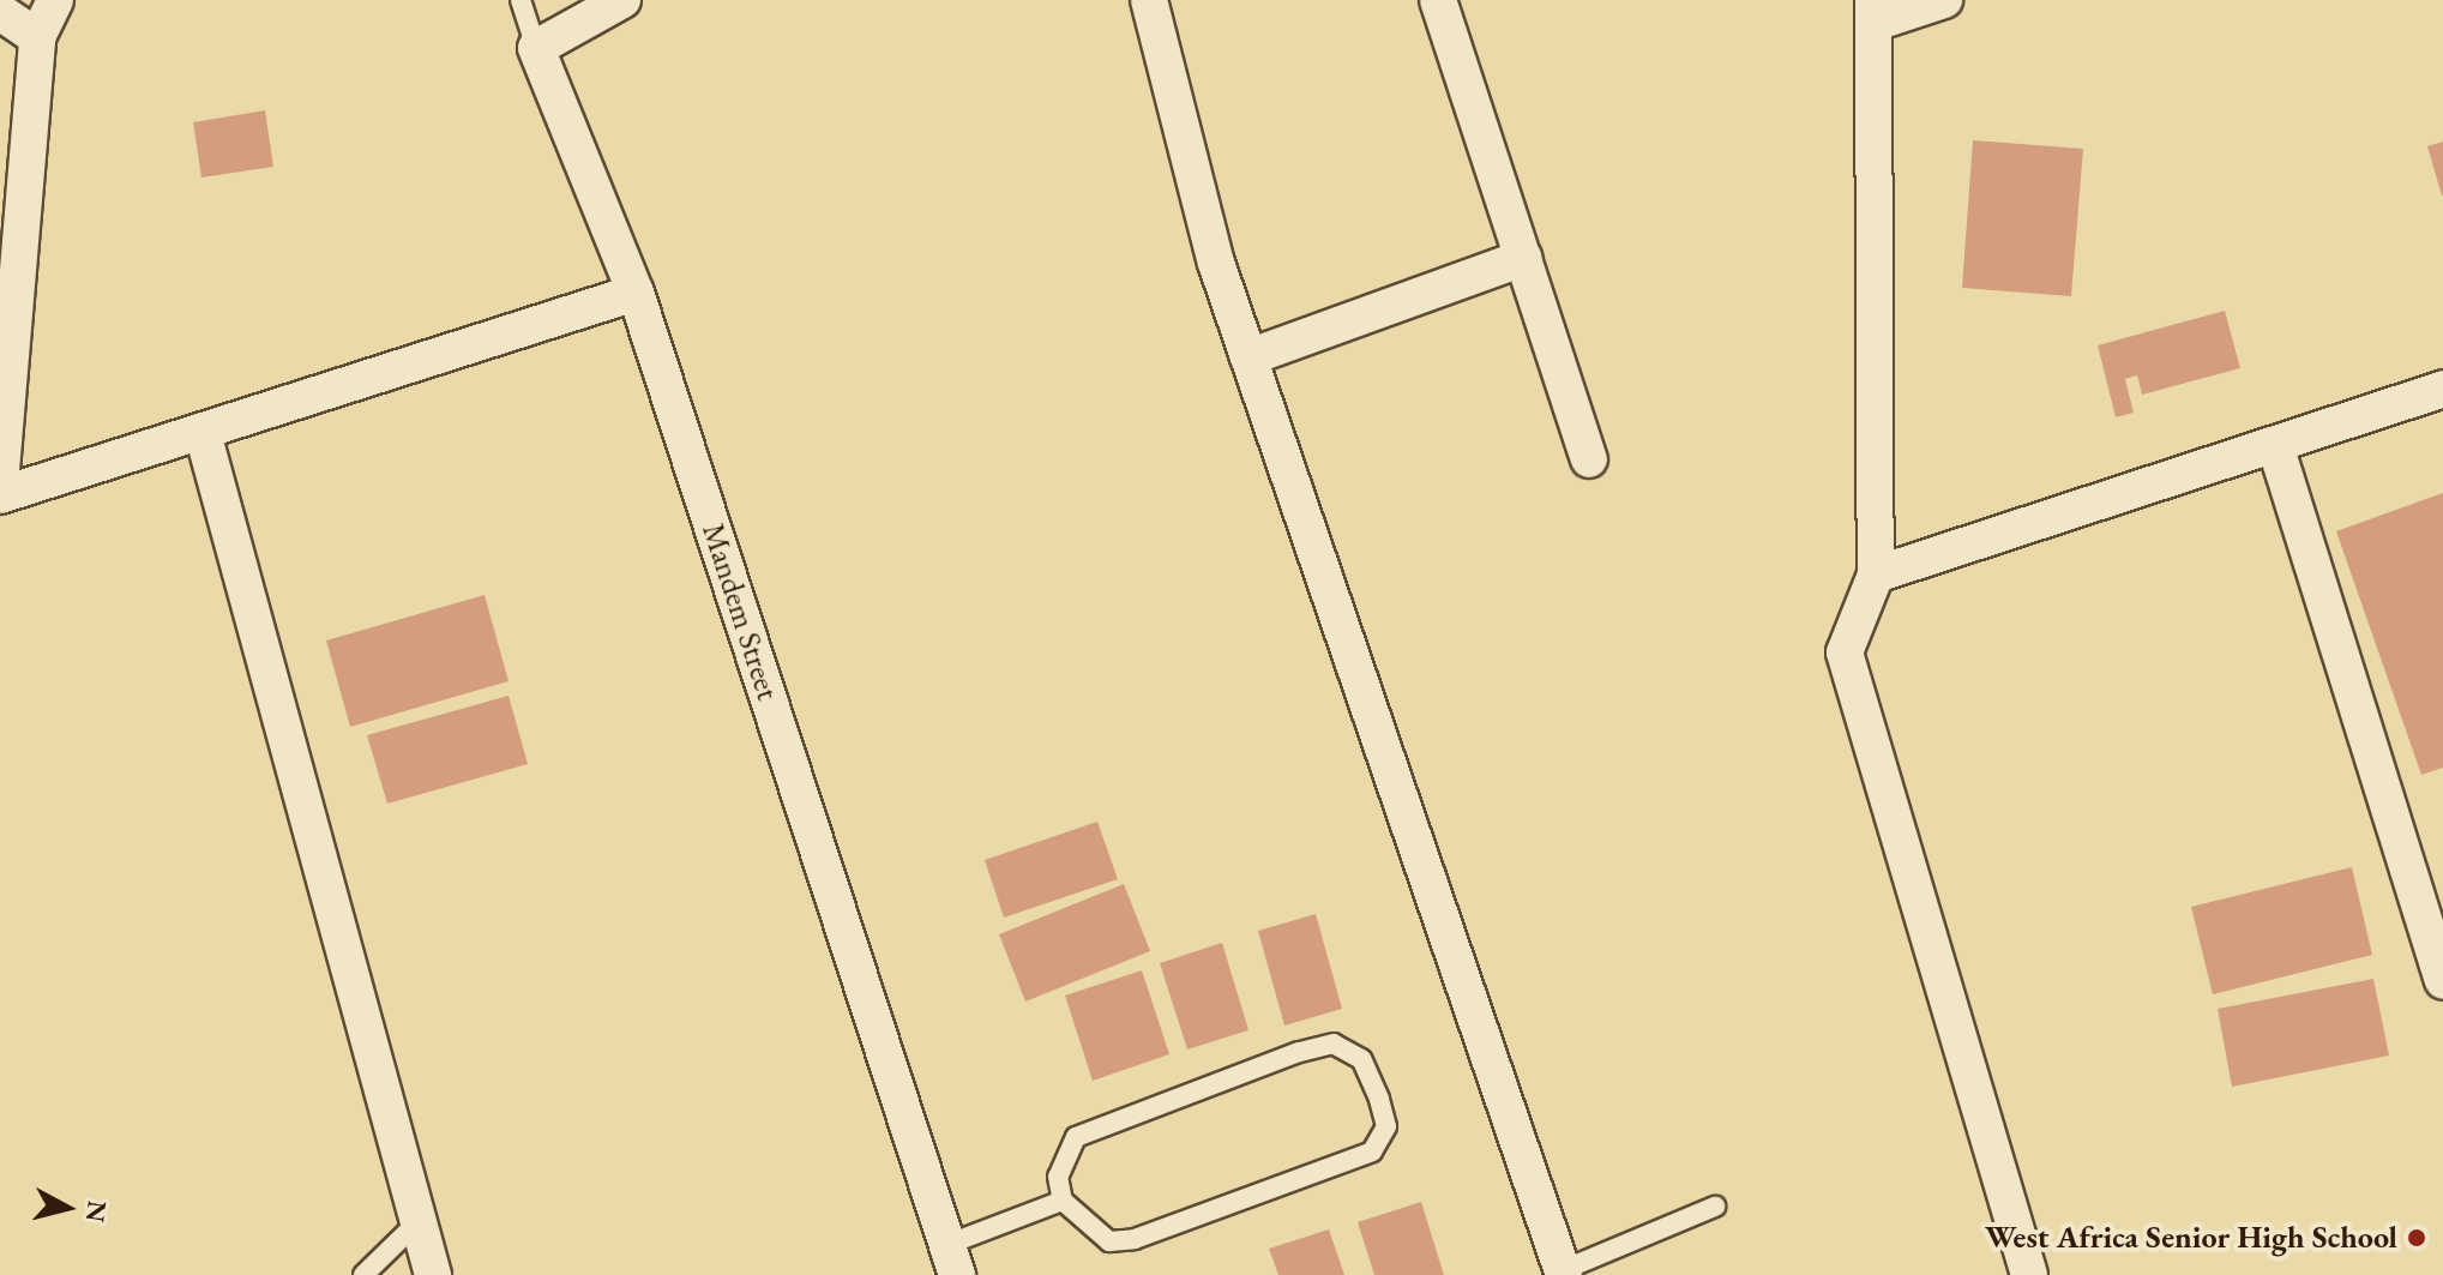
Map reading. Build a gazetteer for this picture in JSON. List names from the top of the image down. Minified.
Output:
{"streets":{"street":["Mandem Street"]},"places":["West Africa Senior High School"],"north":"right"}
